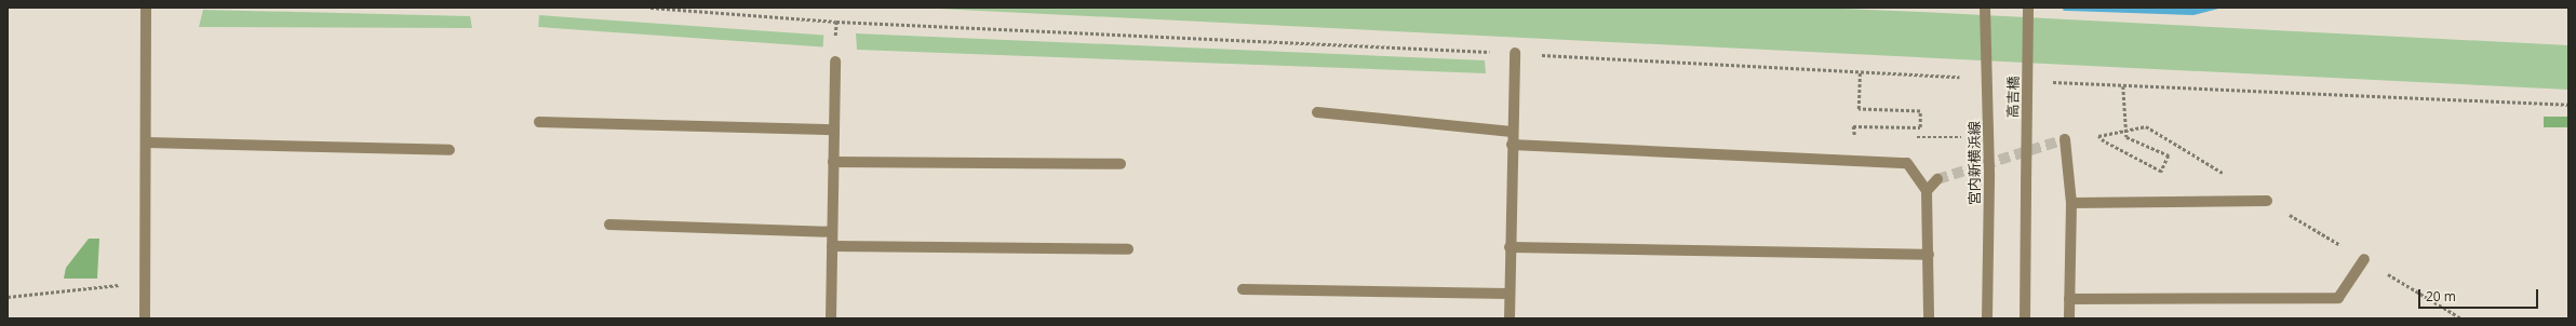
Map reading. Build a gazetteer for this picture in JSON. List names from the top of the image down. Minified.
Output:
{"streets":{"street":["高吉橋","宮内新横浜線"]},"scale_bar":"20 m"}
